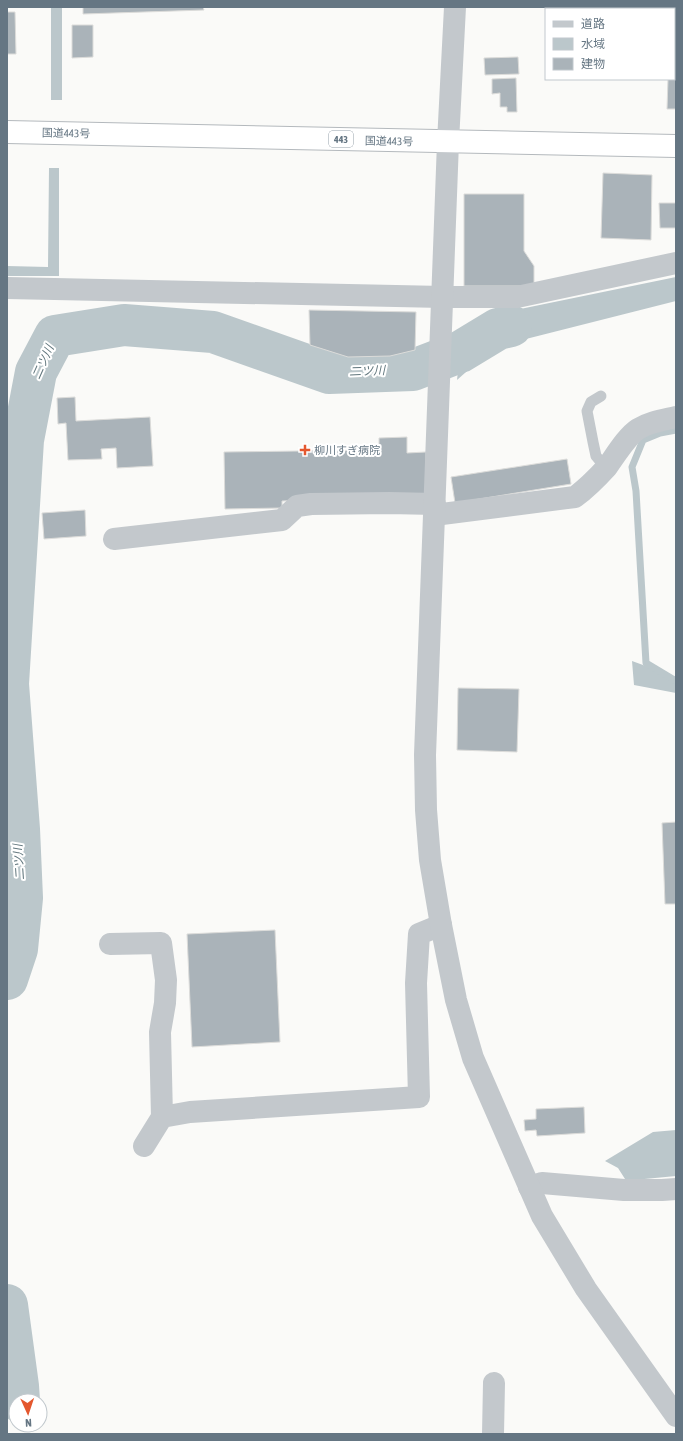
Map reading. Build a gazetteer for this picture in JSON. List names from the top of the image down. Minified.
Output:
{"streets":{"highway":["国道443号","443"]},"water":["二ツ川"],"places":{"health":["柳川すぎ病院"]},"legend":["道路","水域","建物"],"north":"bottom"}
